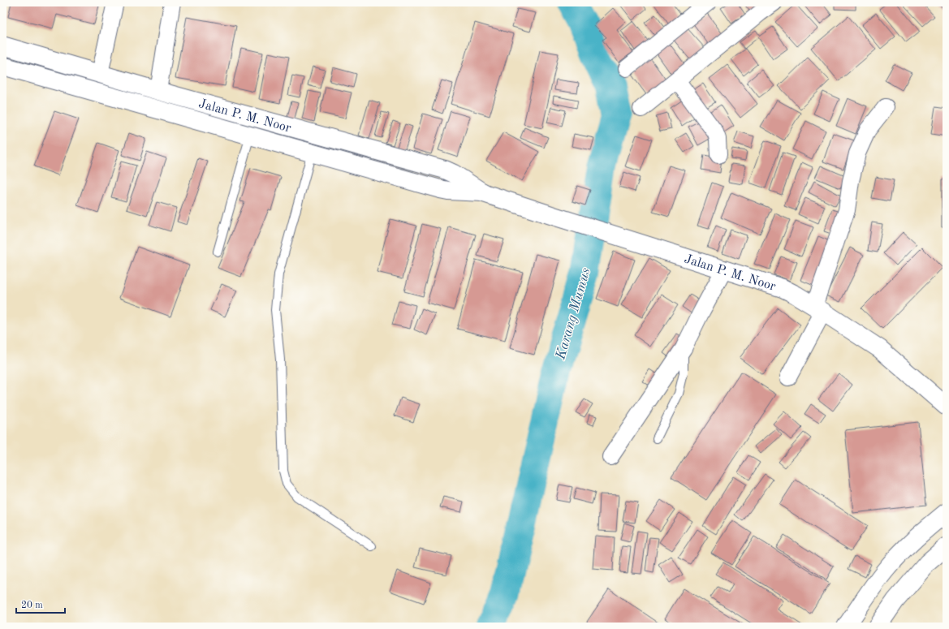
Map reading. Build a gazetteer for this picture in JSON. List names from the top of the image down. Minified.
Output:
{"streets":{"main road":["Jalan P. M. Noor"]},"water":["Karang Mumus"],"scale_bar":"20 m"}
